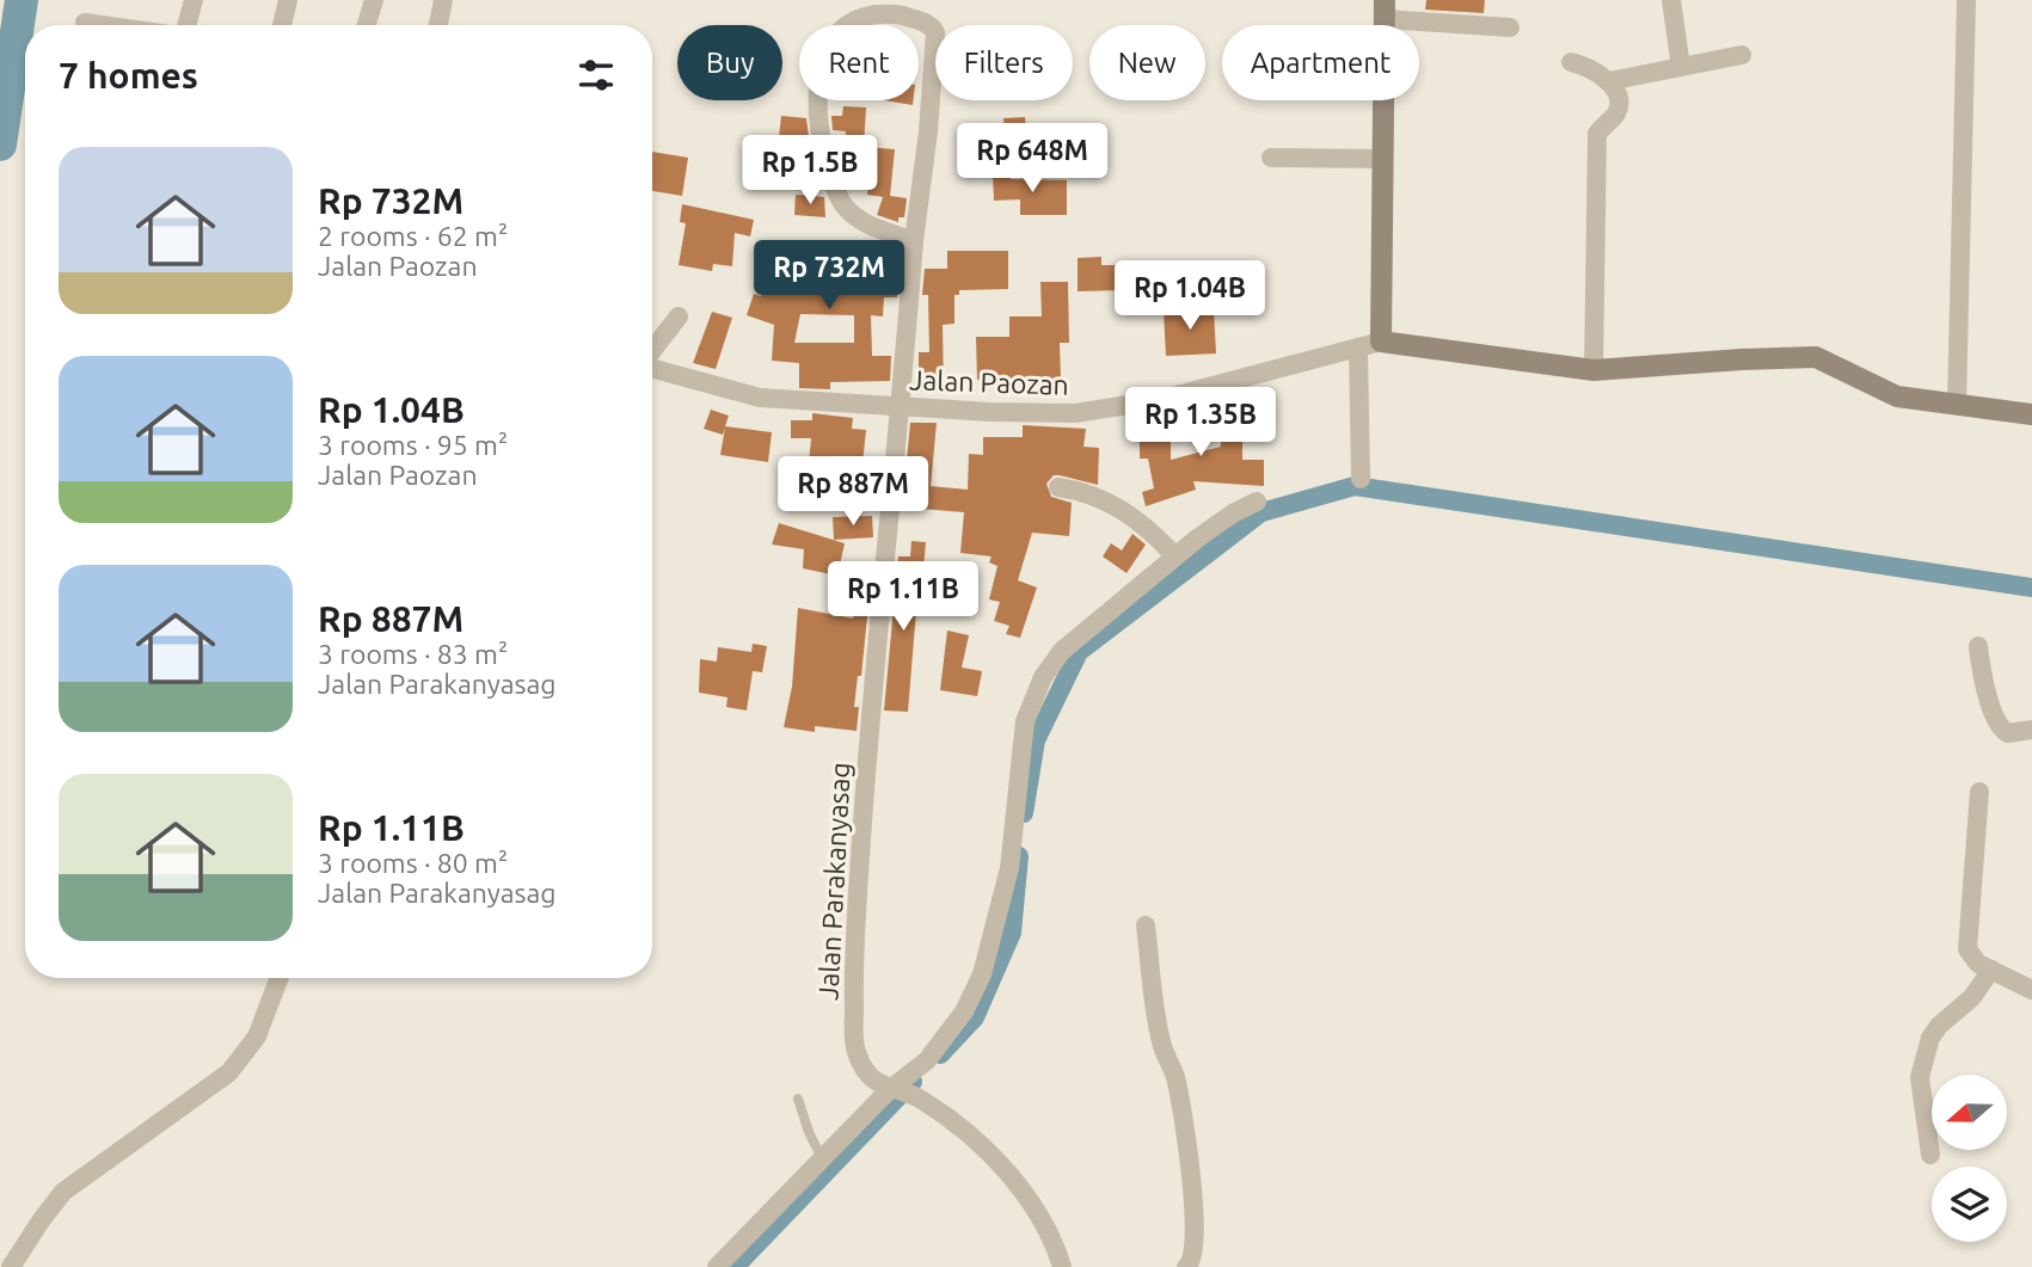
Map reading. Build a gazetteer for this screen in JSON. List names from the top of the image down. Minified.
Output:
{"streets":{"street":["Jalan Paozan","Jalan Parakanyasag"]},"crossings":[["Jalan Paozan","Jalan Parakanyasag"]],"north":"left","page":{"chip":["Buy","Rent","Filters","New","Apartment"],"heading":"7 homes","price":["Rp 648M","Rp 1.5B","Rp 732M","Rp 1.04B","Rp 1.35B","Rp 887M","Rp 1.11B"],"list":[{"name":"Rp 732M","note":"2 rooms · 62 m² · Jalan Paozan"},{"name":"Rp 1.04B","note":"3 rooms · 95 m² · Jalan Paozan"},{"name":"Rp 887M","note":"3 rooms · 83 m² · Jalan Parakanyasag"},{"name":"Rp 1.11B","note":"3 rooms · 80 m² · Jalan Parakanyasag"}]}}
